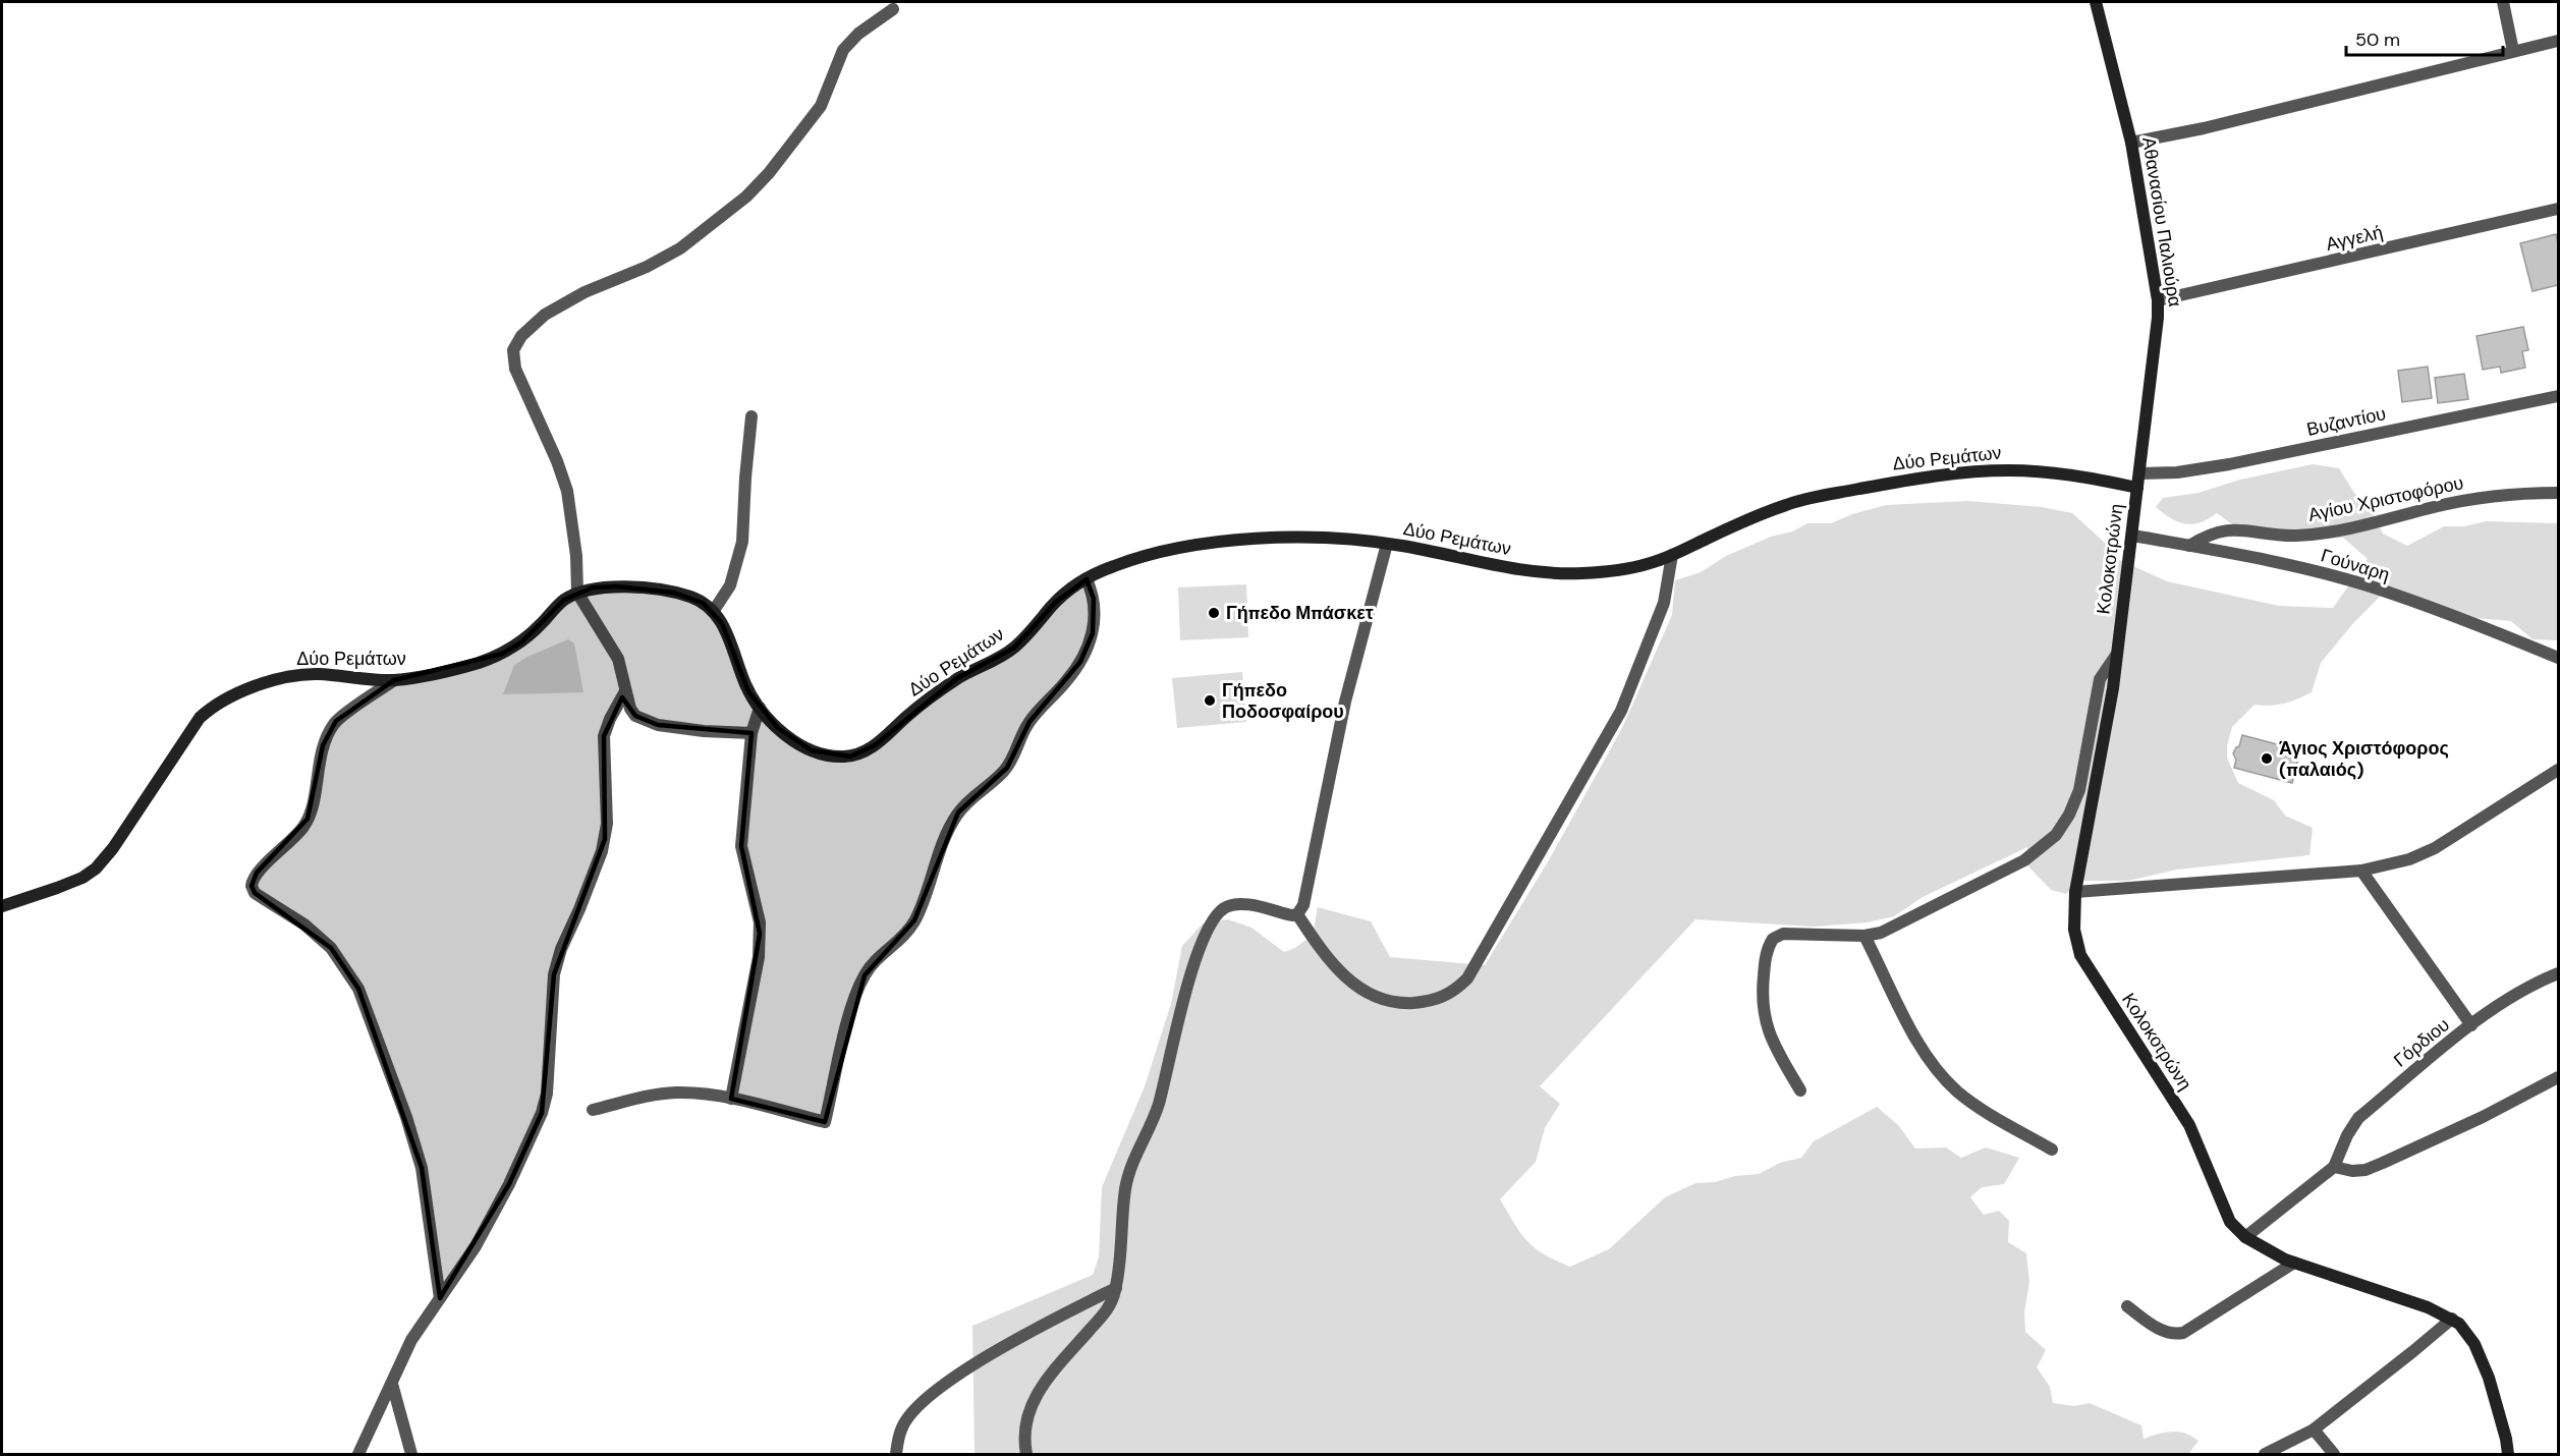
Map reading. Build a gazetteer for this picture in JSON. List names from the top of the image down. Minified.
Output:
{"streets":{"street":["Αθανασίου Παλιούρα","Αγγελή","Βυζαντίου","Δύο Ρεμάτων","Αγίου Χριστοφόρου","Κολοκοτρώνη","Γούναρη","Γόρδιου"]},"crossings":[["Αθανασίου Παλιούρα","Αγγελή"],["Αθανασίου Παλιούρα","Βυζαντίου"],["Αθανασίου Παλιούρα","Δύο Ρεμάτων"],["Αθανασίου Παλιούρα","Κολοκοτρώνη"],["Δύο Ρεμάτων","Κολοκοτρώνη"],["Αγίου Χριστοφόρου","Γούναρη"],["Κολοκοτρώνη","Γούναρη"],["Κολοκοτρώνη","Γόρδιου"]],"places":["Γήπεδο Μπάσκετ","Γήπεδο Ποδοσφαίρου","Άγιος Χριστόφορος (παλαιός)"],"scale_bar":"50 m"}
